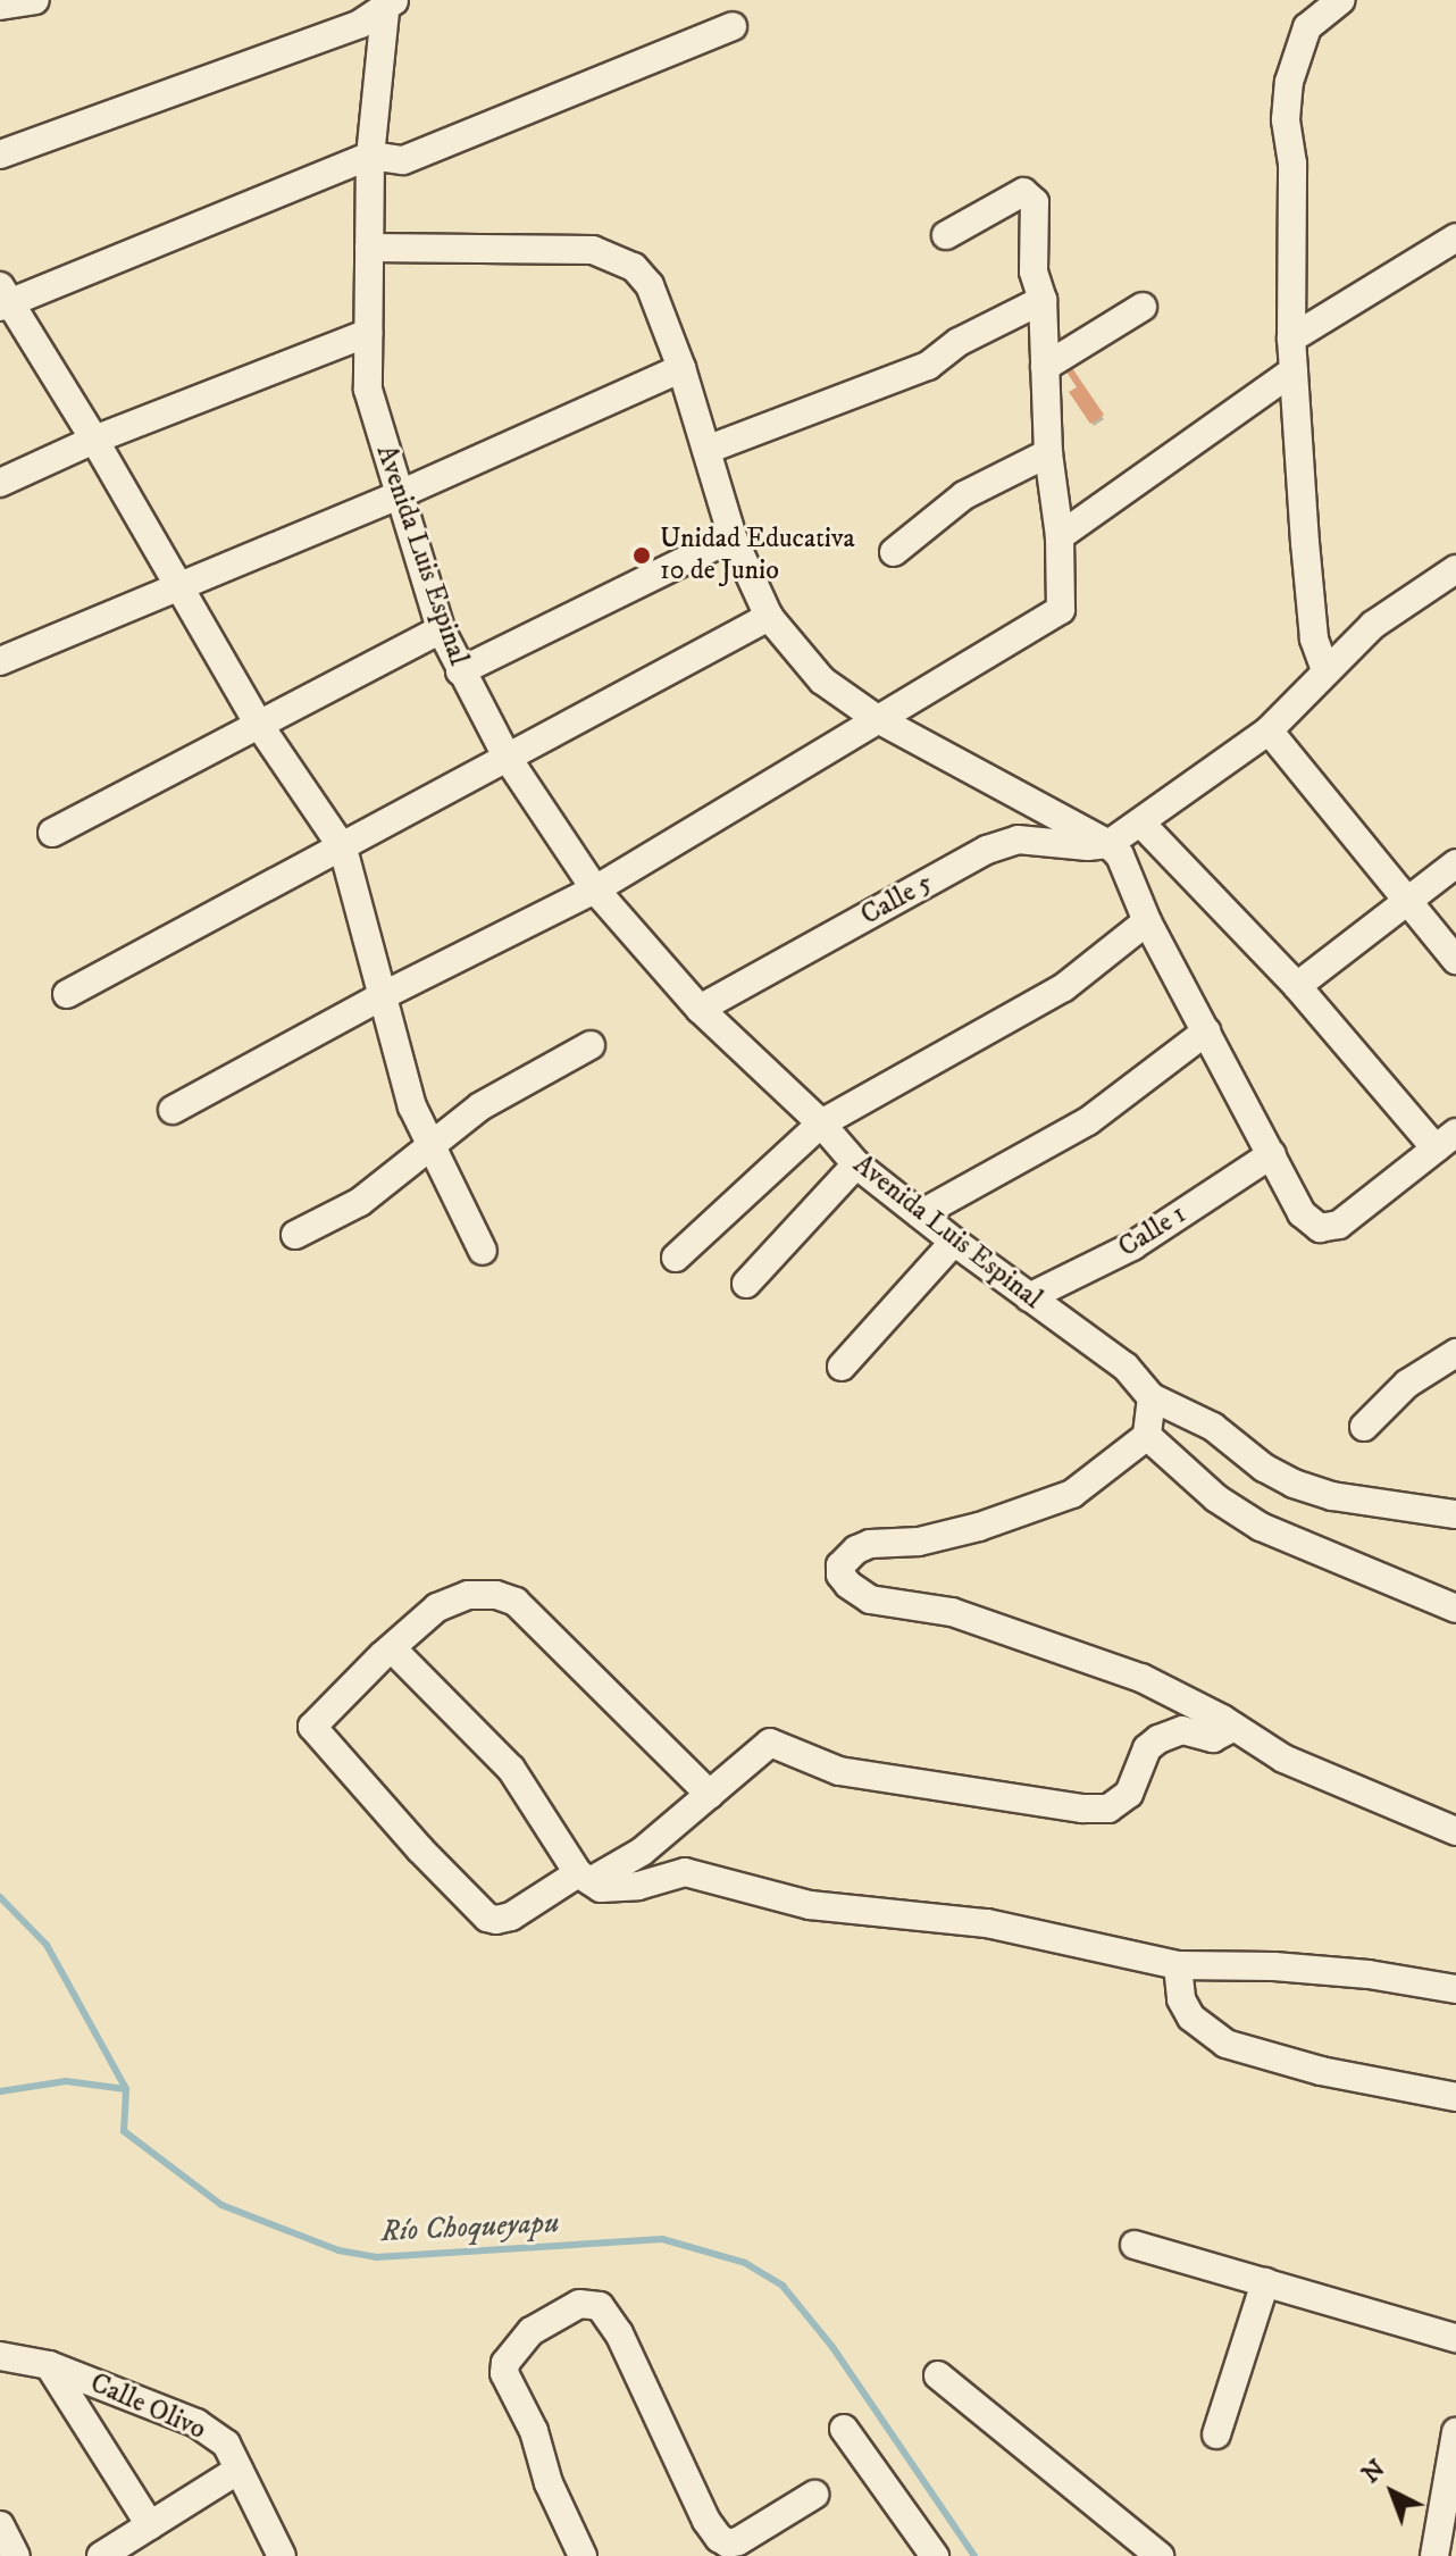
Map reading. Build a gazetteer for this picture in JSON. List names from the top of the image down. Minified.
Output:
{"streets":{"street":["Avenida Luis Espinal","Calle 5","Calle 1","Calle Olivo"]},"crossings":[["Avenida Luis Espinal","Calle 5"],["Avenida Luis Espinal","Calle 1"]],"water":["Río Choqueyapu"],"places":["Unidad Educativa 10 de Junio"],"north":"top left"}
